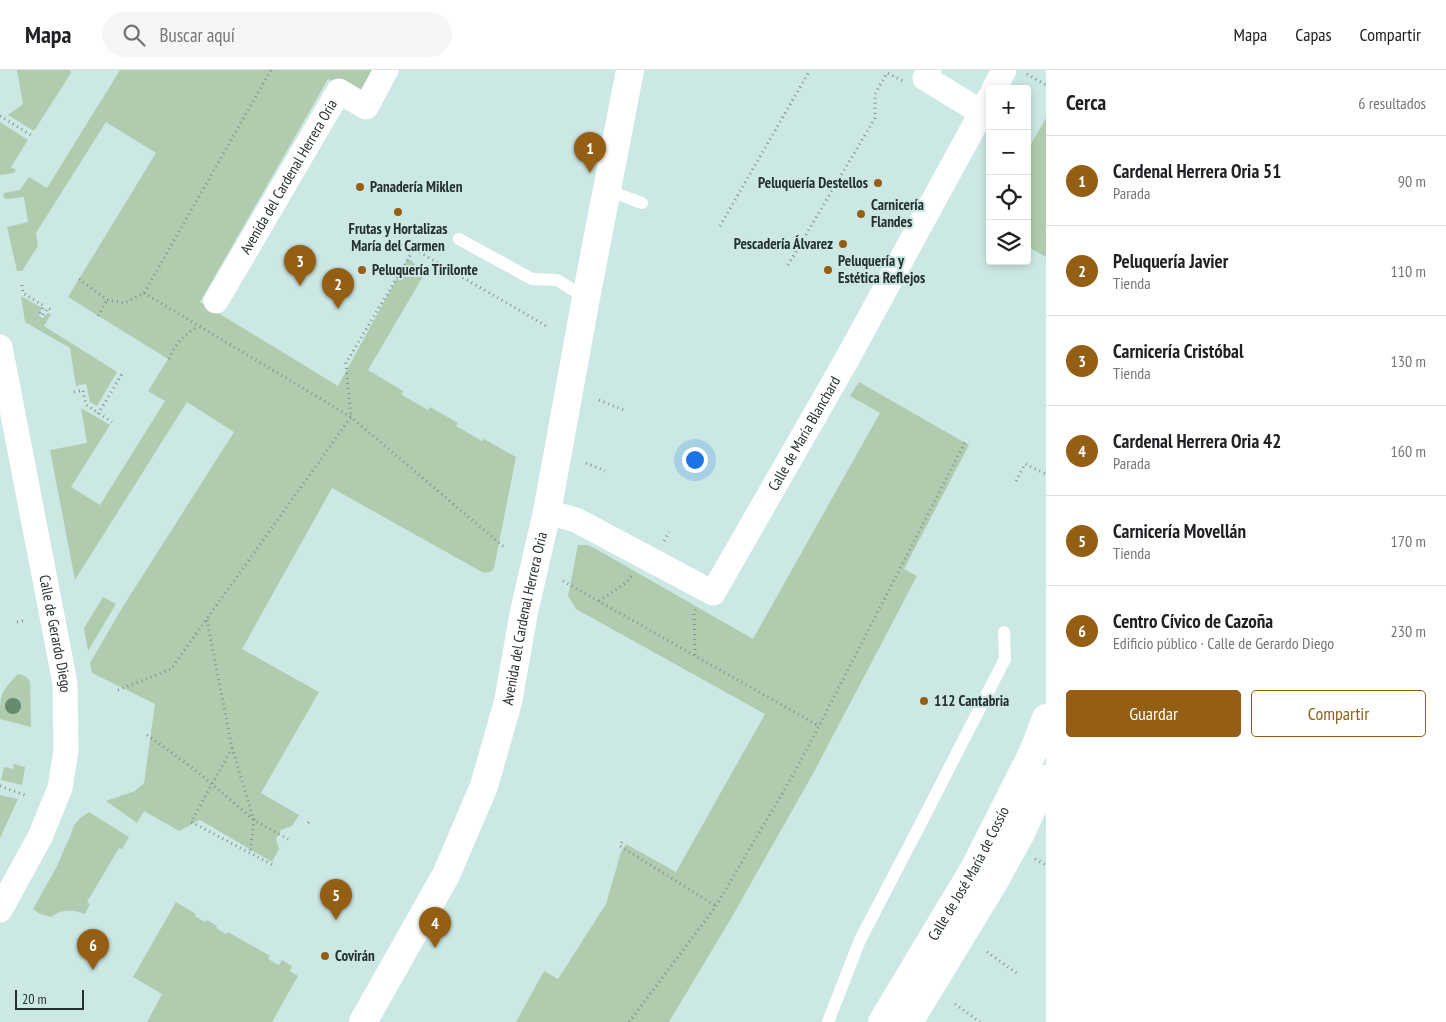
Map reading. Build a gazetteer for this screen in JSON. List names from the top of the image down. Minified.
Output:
{"streets":{"main road":["Avenida del Cardenal Herrera Oria","Calle de José María de Cossío"],"street":["Calle de María Blanchard","Calle de Gerardo Diego"]},"crossings":[["Avenida del Cardenal Herrera Oria","Calle de María Blanchard"]],"places":["Peluquería Destellos","Panadería Miklen","Frutas y Hortalizas María del Carmen","Carnicería Flandes","Pescadería Álvarez","Peluquería Tirilonte","Peluquería y Estética Reflejos","112 Cantabria","Covirán"],"scale_bar":"20 m","page":{"header":"Mapa","search":"Buscar aquí","nav":["Mapa","Capas","Compartir"],"heading":["Cerca","6 resultados"],"map_buttons":["+","−"],"pins":["1","3","2","5","4","6"],"list":[{"mark":"1","name":"Cardenal Herrera Oria 51","note":"Parada","value":"90 m"},{"mark":"2","name":"Peluquería Javier","note":"Tienda","value":"110 m"},{"mark":"3","name":"Carnicería Cristóbal","note":"Tienda","value":"130 m"},{"mark":"4","name":"Cardenal Herrera Oria 42","note":"Parada","value":"160 m"},{"mark":"5","name":"Carnicería Movellán","note":"Tienda","value":"170 m"},{"mark":"6","name":"Centro Cívico de Cazoña","note":"Edificio público · Calle de Gerardo Diego","value":"230 m"}],"buttons":["Guardar","Compartir"],"scale":"20 m"}}
